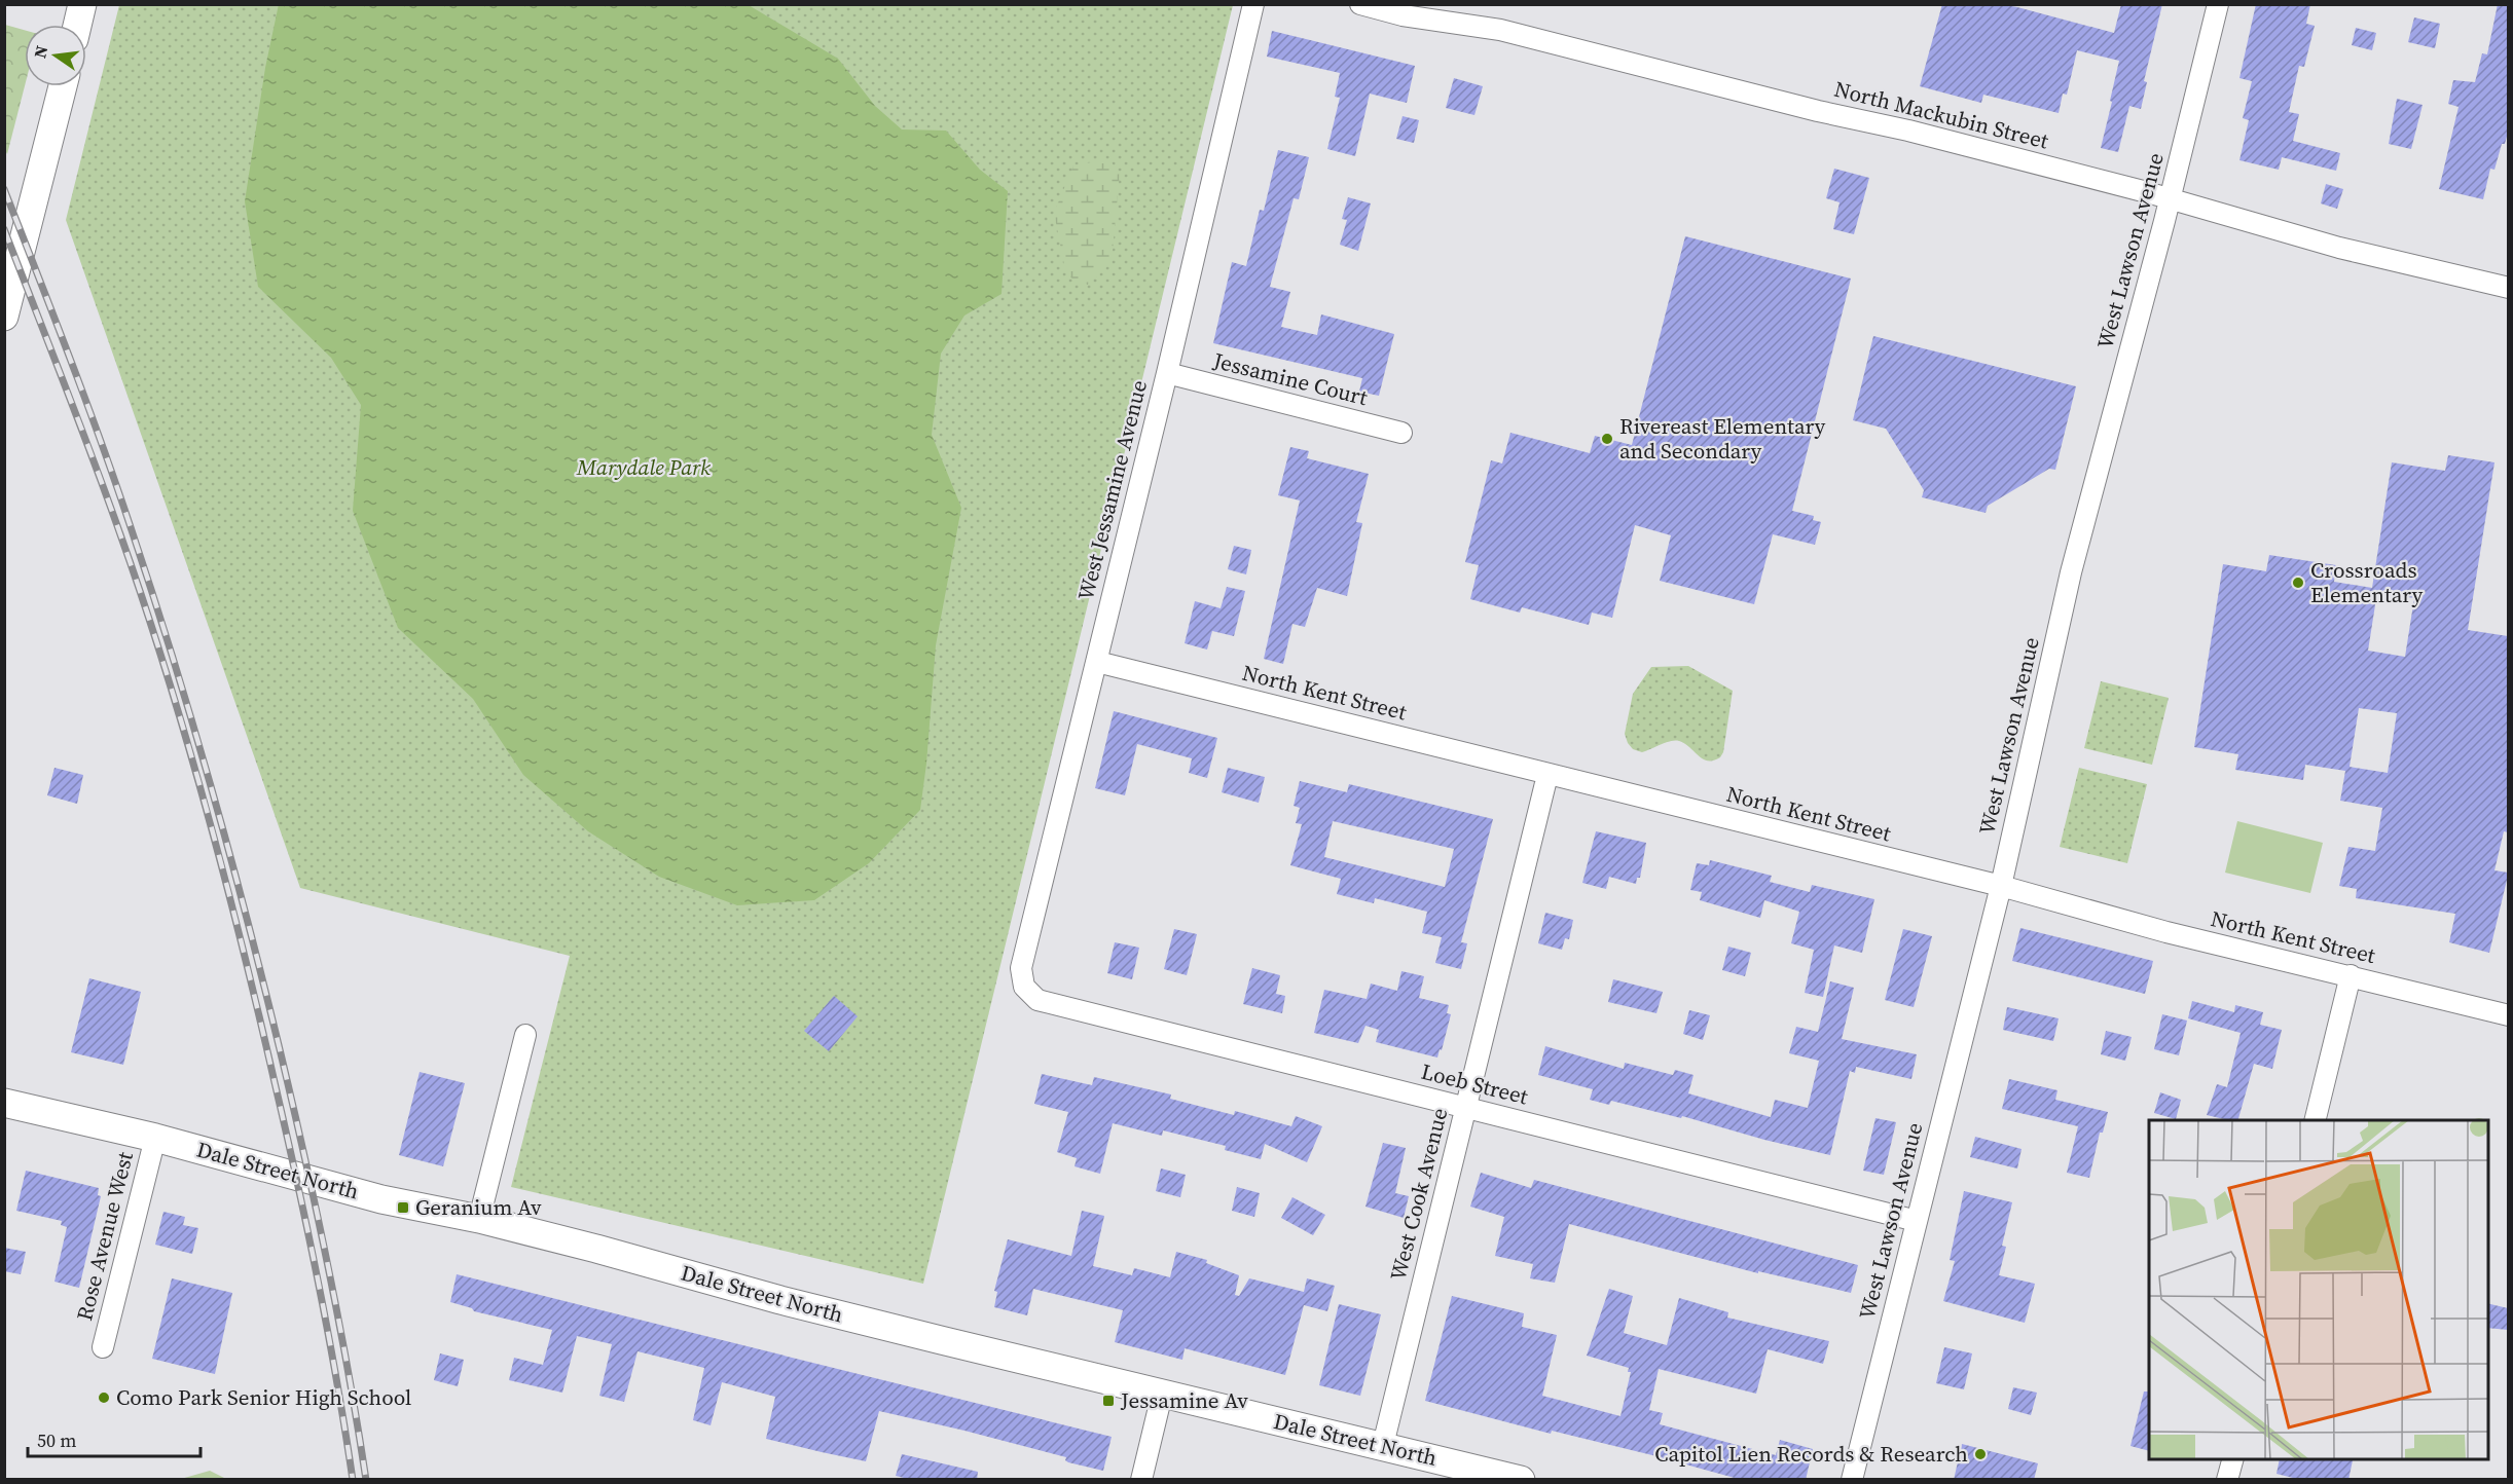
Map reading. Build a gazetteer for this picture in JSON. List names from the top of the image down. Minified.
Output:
{"streets":{"main road":["Dale Street North"],"street":["North Mackubin Street","West Lawson Avenue","Jessamine Court","West Jessamine Avenue","North Kent Street","Loeb Street","West Cook Avenue","Rose Avenue West"]},"crossings":[["North Mackubin Street","West Lawson Avenue"],["West Lawson Avenue","North Kent Street"],["West Lawson Avenue","Loeb Street"],["Jessamine Court","West Jessamine Avenue"],["West Jessamine Avenue","North Kent Street"],["West Jessamine Avenue","Loeb Street"],["North Kent Street","West Cook Avenue"],["Loeb Street","West Cook Avenue"],["Dale Street North","West Cook Avenue"],["Dale Street North","Rose Avenue West"]],"parks":["Marydale Park"],"places":{"other":["Rivereast Elementary and Secondary","Crossroads Elementary","Como Park Senior High School","Capitol Lien Records & Research"],"transit":["Geranium Av","Jessamine Av"]},"scale_bar":"50 m","north":"left"}
